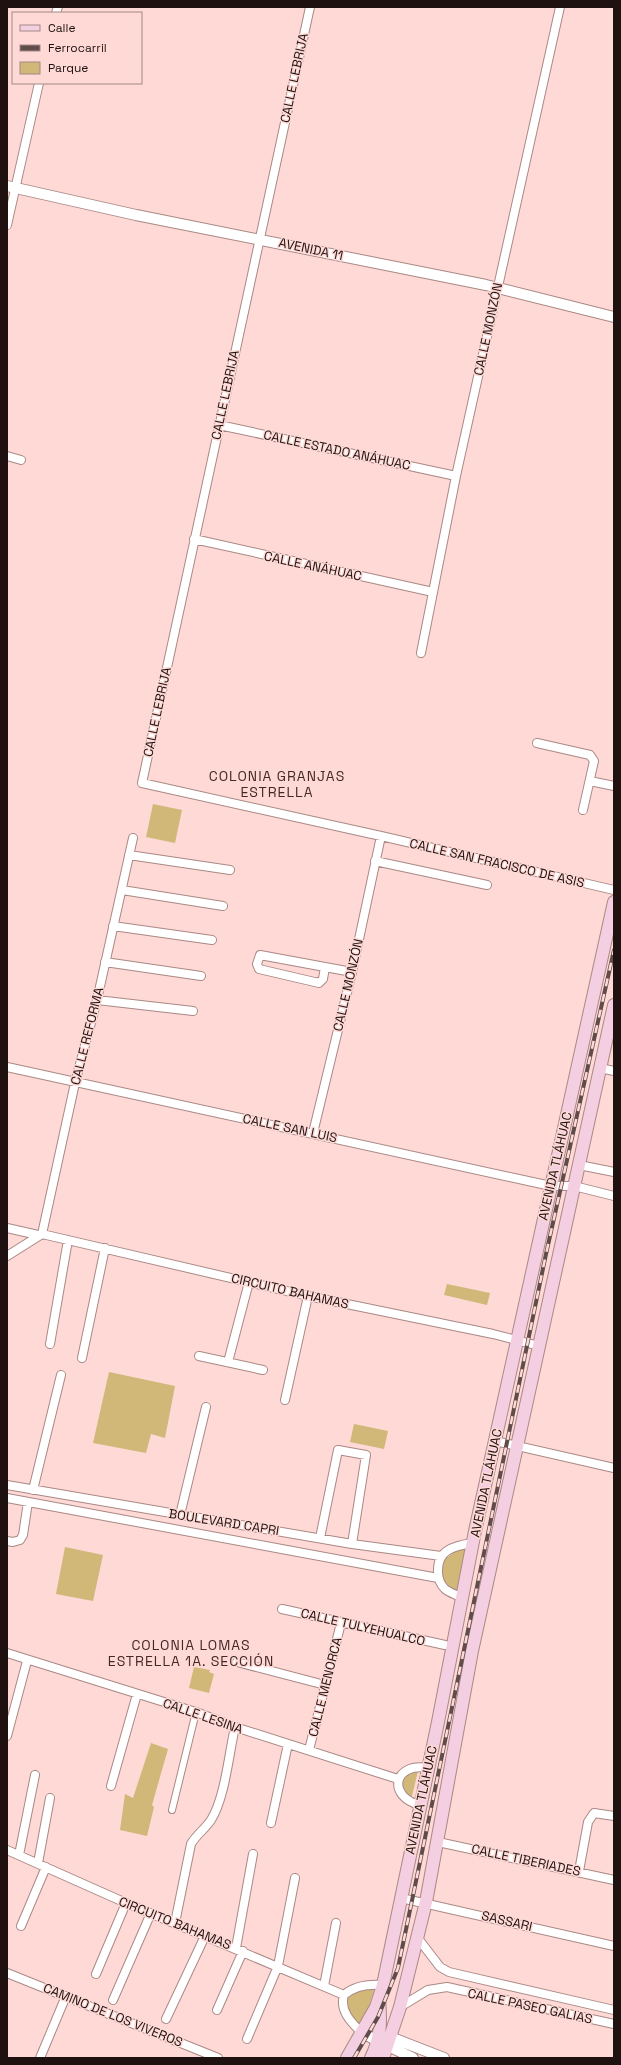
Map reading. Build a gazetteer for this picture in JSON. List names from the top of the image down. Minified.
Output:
{"streets":{"main road":["AVENIDA TLÁHUAC"],"street":["CALLE LEBRIJA","AVENIDA 11","CALLE MONZÓN","CALLE ESTADO ANÁHUAC","CALLE ANÁHUAC","CALLE SAN FRACISCO DE ASIS","CALLE REFORMA","CALLE SAN LUIS","CIRCUITO BAHAMAS","BOULEVARD CAPRI","CALLE TULYEHUALCO","CALLE MENORCA","CALLE LESINA","CALLE TIBERIADES","SASSARI","CALLE PASEO GALIAS","CAMINO DE LOS VIVEROS"]},"crossings":[["CALLE LEBRIJA","AVENIDA 11"],["CALLE LEBRIJA","CALLE ESTADO ANÁHUAC"],["CALLE LEBRIJA","CALLE ANÁHUAC"],["CALLE LEBRIJA","CALLE SAN FRACISCO DE ASIS"],["AVENIDA 11","CALLE MONZÓN"],["CALLE MONZÓN","CALLE ESTADO ANÁHUAC"],["CALLE MONZÓN","CALLE ANÁHUAC"],["CALLE MONZÓN","CALLE SAN FRACISCO DE ASIS"],["CALLE MONZÓN","CALLE SAN LUIS"],["CALLE REFORMA","CALLE SAN LUIS"],["CALLE REFORMA","CIRCUITO BAHAMAS"],["CALLE SAN LUIS","AVENIDA TLÁHUAC"],["AVENIDA TLÁHUAC","CIRCUITO BAHAMAS"],["AVENIDA TLÁHUAC","CALLE TIBERIADES"],["AVENIDA TLÁHUAC","SASSARI"],["AVENIDA TLÁHUAC","CALLE PASEO GALIAS"],["CALLE TULYEHUALCO","CALLE MENORCA"],["CALLE MENORCA","CALLE LESINA"]],"districts":["COLONIA GRANJAS ESTRELLA","COLONIA LOMAS ESTRELLA 1A. SECCIÓN"],"legend":["Calle","Ferrocarril","Parque"]}
